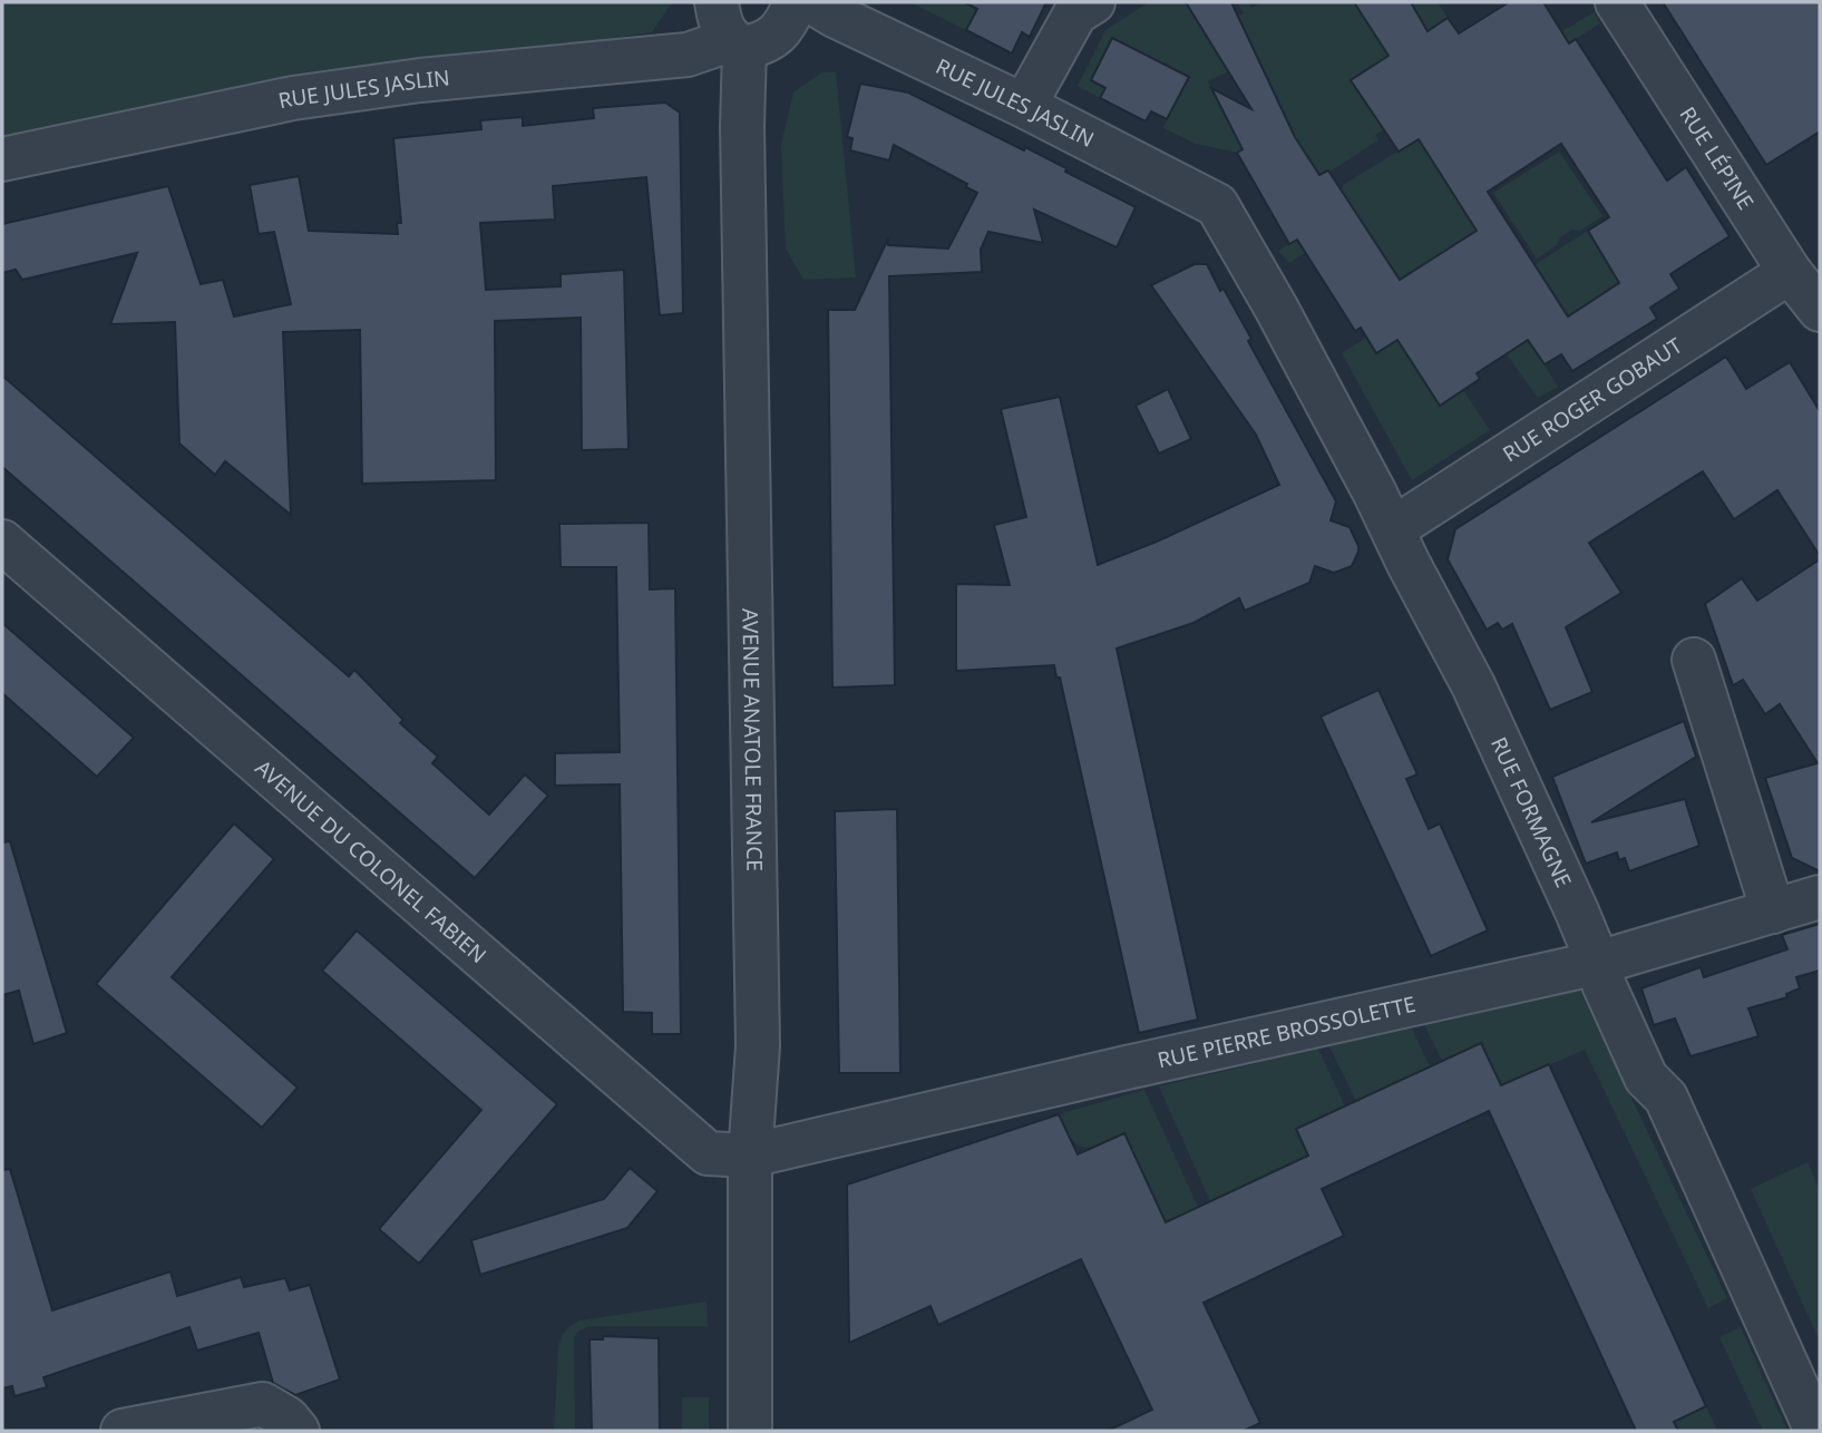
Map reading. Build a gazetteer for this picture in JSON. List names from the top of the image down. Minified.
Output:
{"streets":{"street":["RUE JULES JASLIN","RUE LÉPINE","RUE ROGER GOBAUT","AVENUE ANATOLE FRANCE","RUE FORMAGNE","AVENUE DU COLONEL FABIEN","RUE PIERRE BROSSOLETTE"]},"crossings":[["RUE JULES JASLIN","AVENUE ANATOLE FRANCE"],["RUE JULES JASLIN","RUE FORMAGNE"],["RUE LÉPINE","RUE ROGER GOBAUT"],["RUE ROGER GOBAUT","RUE FORMAGNE"],["AVENUE ANATOLE FRANCE","AVENUE DU COLONEL FABIEN"],["AVENUE ANATOLE FRANCE","RUE PIERRE BROSSOLETTE"],["RUE FORMAGNE","RUE PIERRE BROSSOLETTE"],["AVENUE DU COLONEL FABIEN","RUE PIERRE BROSSOLETTE"]]}
